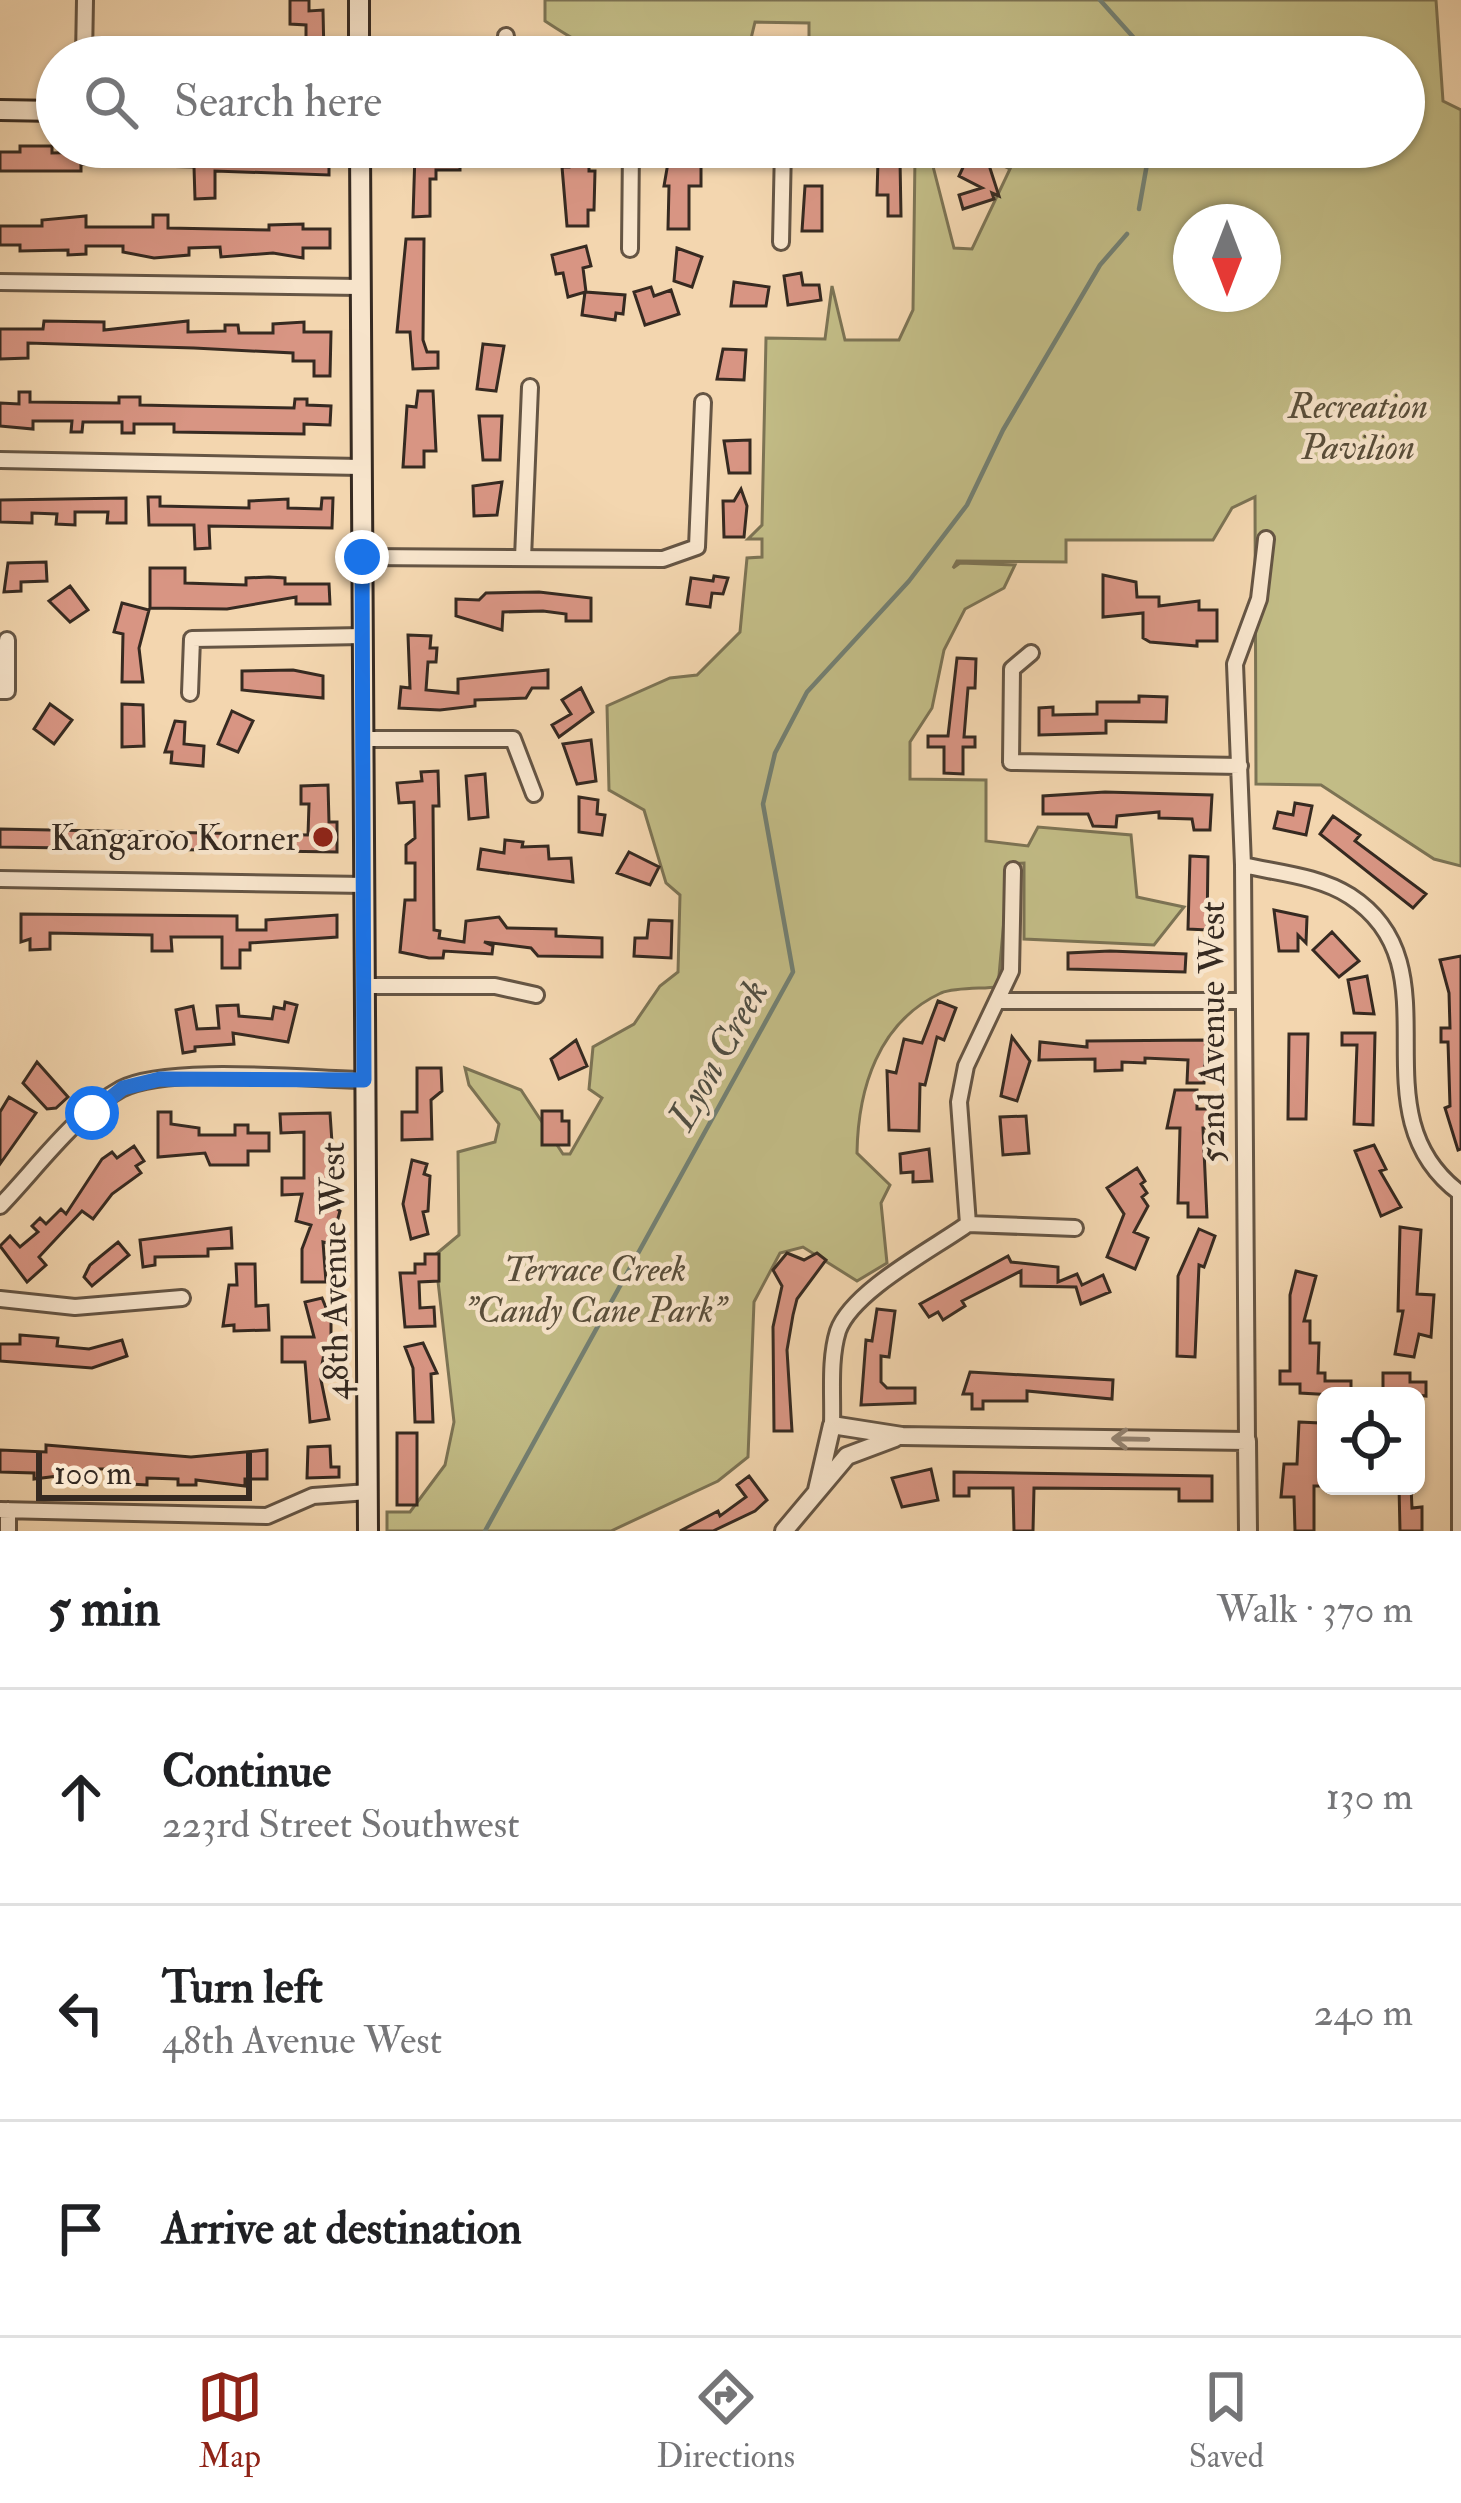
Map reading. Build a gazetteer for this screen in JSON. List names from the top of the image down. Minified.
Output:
{"streets":{"main road":["48th Avenue West"],"street":["52nd Avenue West"]},"water":["Lyon Creek"],"parks":["Recreation Pavilion","Terrace Creek \"Candy Cane Park\""],"places":["Kangaroo Korner"],"scale_bar":"100 m","north":"bottom","page":{"search":"Search here","scale":"100 m","heading":["5 min","Walk · 370 m"],"list":[["Continue","223rd Street Southwest","130 m"],["Turn left","48th Avenue West","240 m"],"Arrive at destination"],"nav":["Map","Directions","Saved"]}}
